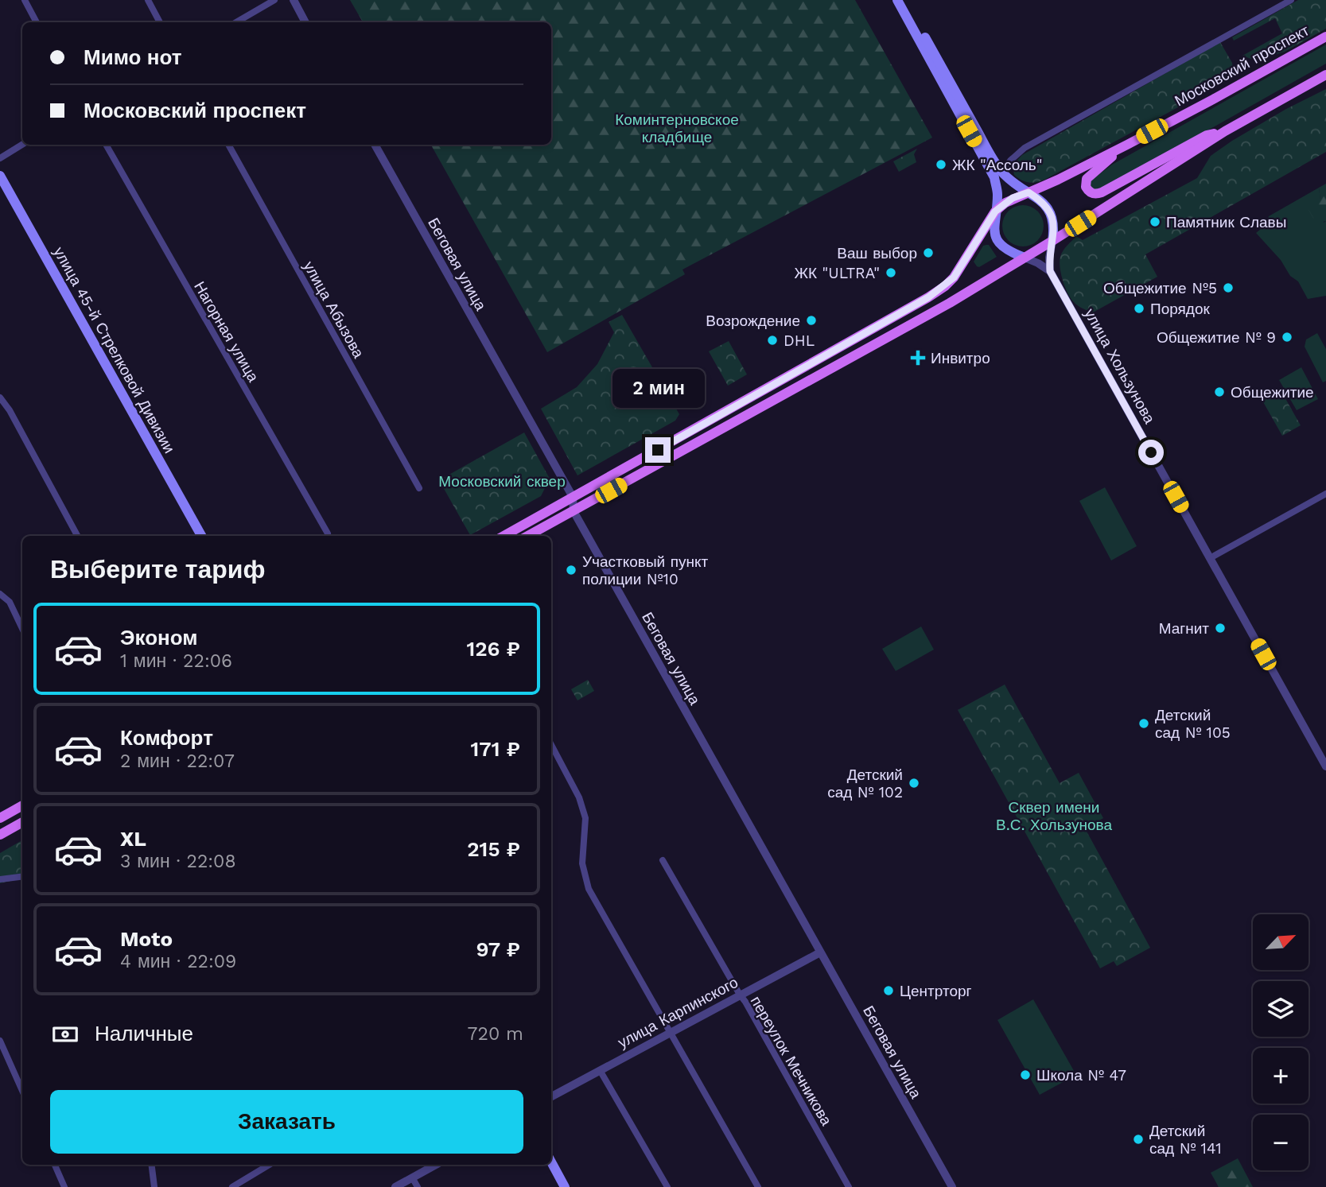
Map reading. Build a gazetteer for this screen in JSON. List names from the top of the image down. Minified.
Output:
{"streets":{"main road":["Московский проспект","улица 45-й Стрелковой Дивизии"],"street":["Беговая улица","улица Абызова","Нагорная улица","улица Хользунова","улица Карпинского","переулок Мечникова"]},"crossings":[["Московский проспект","Беговая улица"],["Беговая улица","улица Карпинского"],["улица Карпинского","переулок Мечникова"]],"parks":["Коминтерновское кладбище","Московский сквер","Сквер имени В.С. Хользунова"],"places":{"other":["ЖК \"Ассоль\"","Памятник Славы","Ваш выбор","ЖК \"ULTRA\"","Общежитие №5","Порядок","Возрождение","Общежитие № 9","DHL","Общежитие","Участковый пункт полиции №10","Магнит","Детский сад № 105","Детский сад № 102","Центрторг","Школа № 47","Детский сад № 141"],"health":["Инвитро"]},"north":"top right","page":{"banner":["Мимо нот","Московский проспект"],"bubble":"2 мин","heading":"Выберите тариф","list":[{"name":"Эконом","note":"1 мин · 22:06","value":"126 ₽"},{"name":"Комфорт","note":"2 мин · 22:07","value":"171 ₽"},{"name":"XL","note":"3 мин · 22:08","value":"215 ₽"},{"name":"Moto","note":"4 мин · 22:09","value":"97 ₽"}],"map_buttons":["+","−"],"pay":["Наличные","720 m"],"buttons":"Заказать"}}
